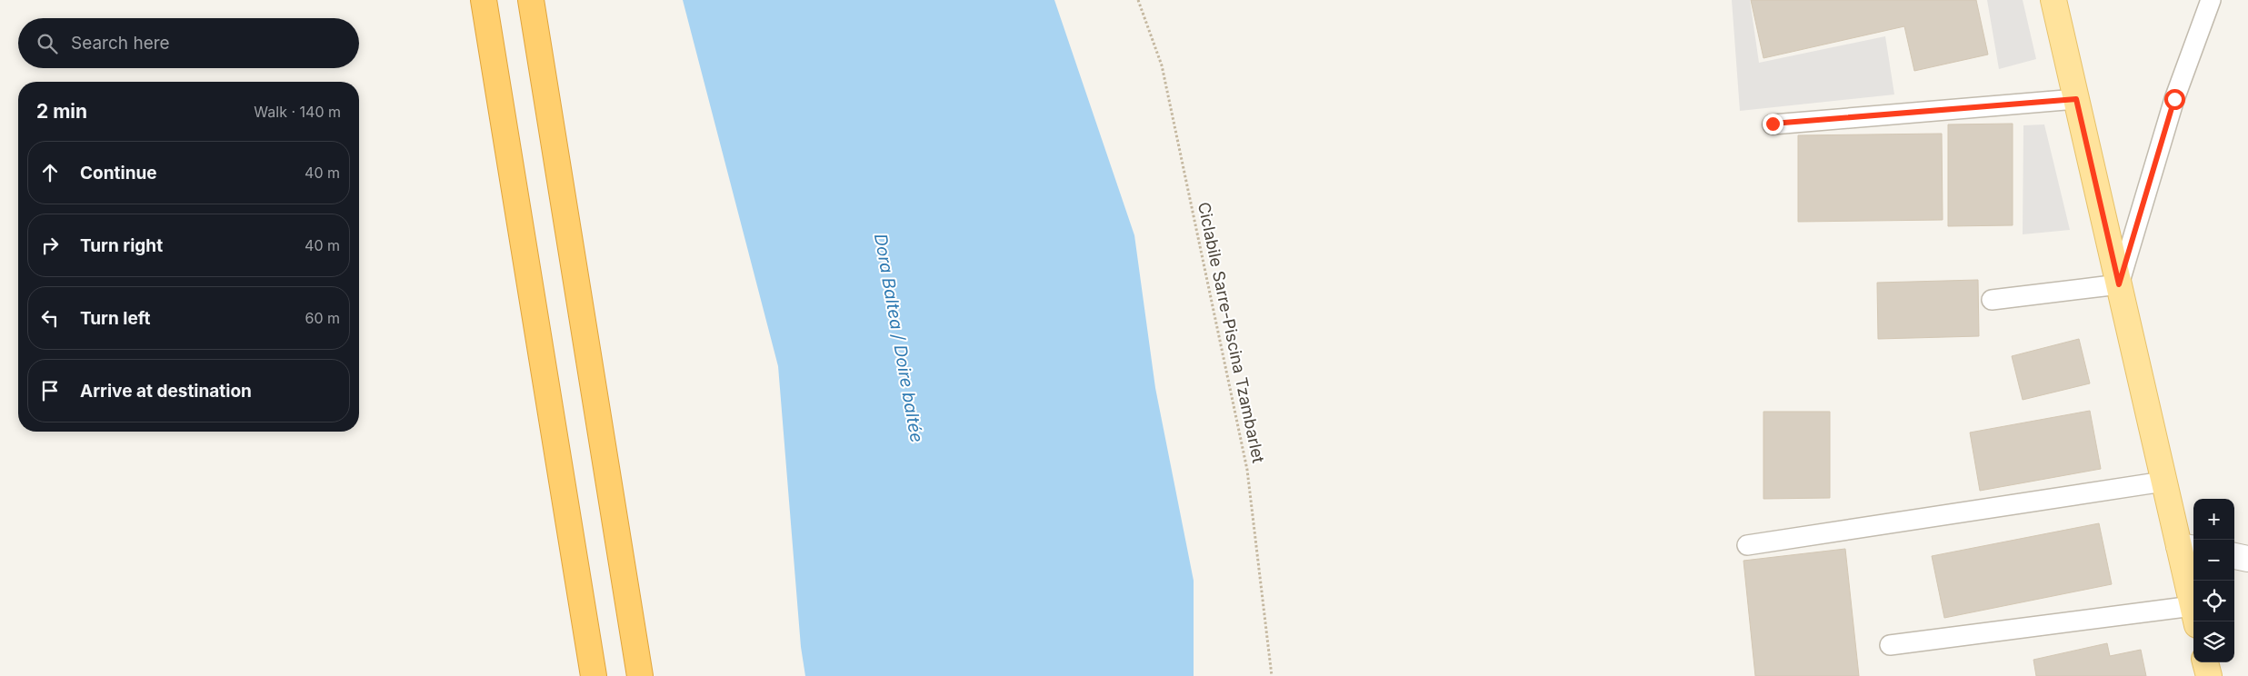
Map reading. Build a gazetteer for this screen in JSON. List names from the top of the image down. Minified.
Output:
{"streets":{"path":["Ciclabile Sarre-Piscina Tzambarlet"]},"water":["Dora Baltea / Doire baltée"],"page":{"search":"Search here","heading":["2 min","Walk · 140 m"],"list":[["Continue","40 m"],["Turn right","40 m"],["Turn left","60 m"],"Arrive at destination"],"map_buttons":["+","−"]}}
